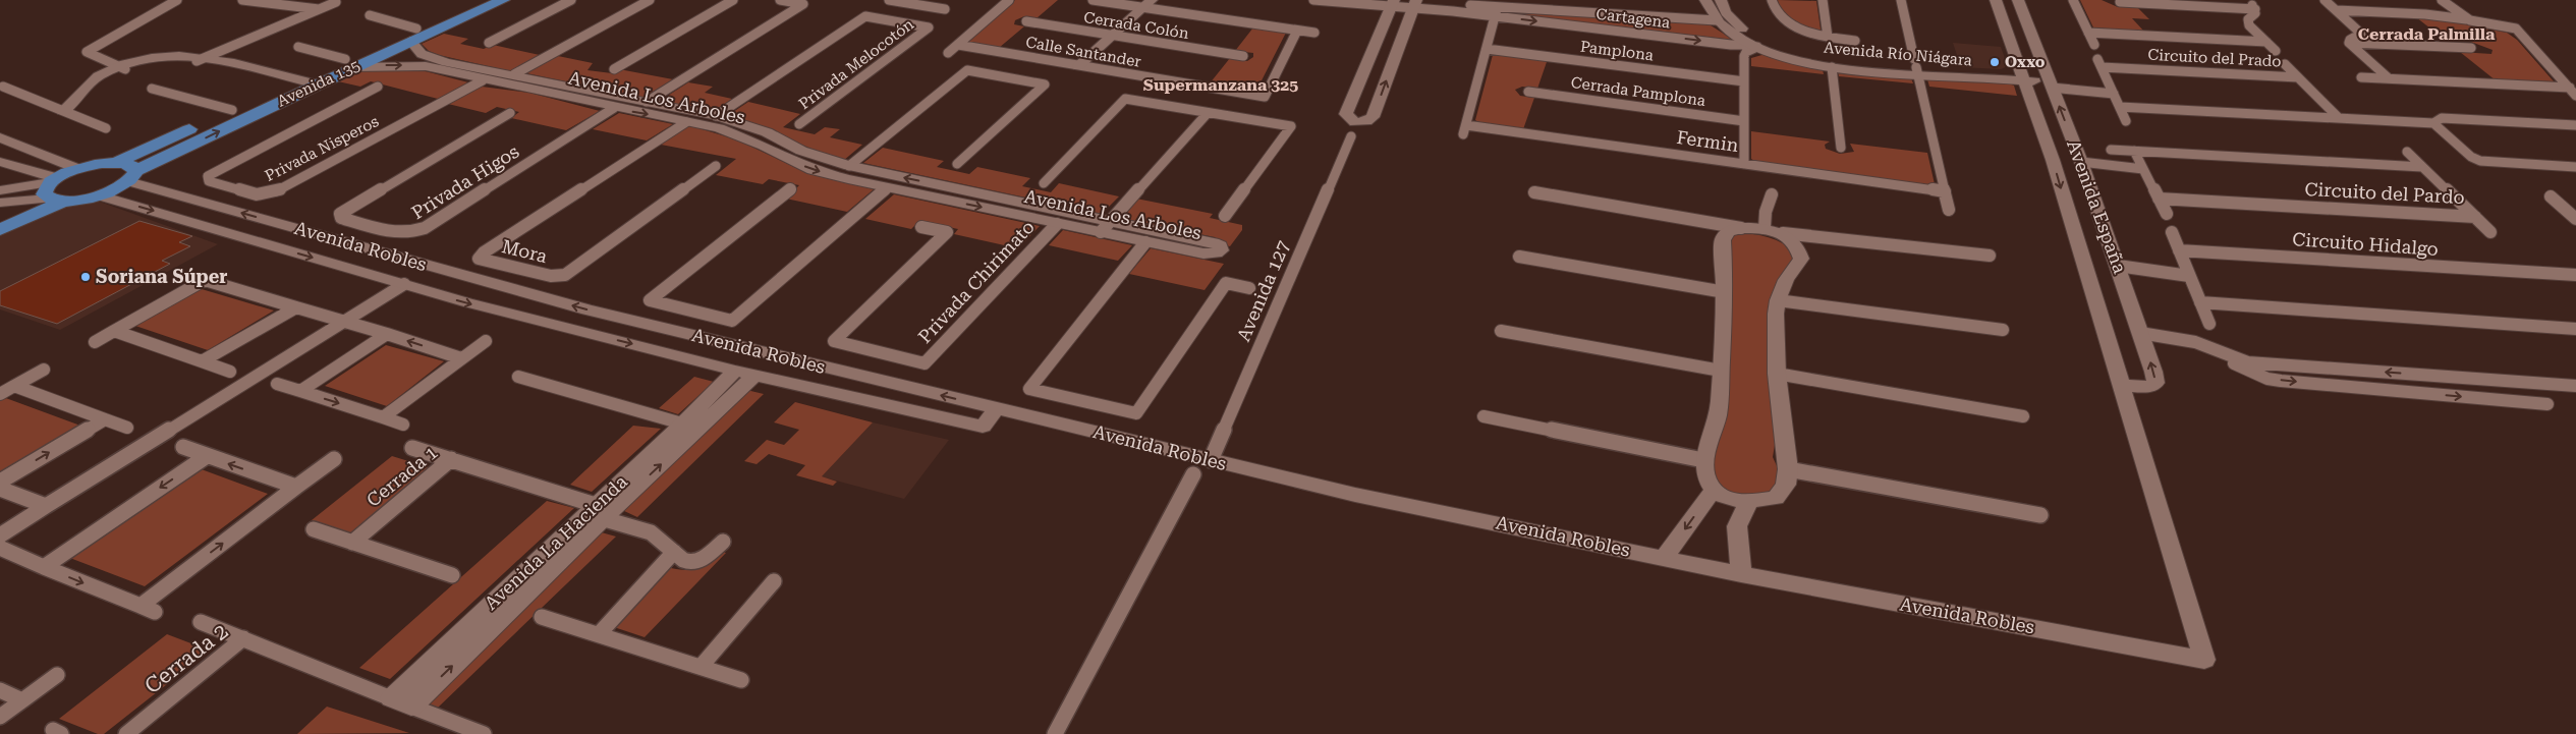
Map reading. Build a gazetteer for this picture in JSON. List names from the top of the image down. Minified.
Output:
{"streets":{"main road":["Avenida Río Niágara","Avenida 135","Avenida Los Arboles","Avenida España","Avenida Robles"],"street":["Cartagena","Cerrada Colón","Pamplona","Calle Santander","Circuito del Prado","Privada Melocotón","Cerrada Pamplona","Fermin","Privada Nisperos","Privada Higos","Circuito del Pardo","Circuito Hidalgo","Mora","Privada Chirimato","Avenida 127","Cerrada 1","Cerrada 2"]},"crossings":[["Cartagena","Avenida Río Niágara"],["Pamplona","Fermin"],["Avenida Río Niágara","Avenida España"],["Privada Melocotón","Avenida Los Arboles"],["Avenida 135","Avenida Los Arboles"],["Avenida 135","Avenida Robles"],["Avenida Los Arboles","Privada Nisperos"],["Avenida Los Arboles","Privada Higos"],["Avenida Los Arboles","Mora"],["Avenida Los Arboles","Privada Chirimato"],["Avenida España","Avenida Robles"],["Avenida Robles","Avenida 127"]],"districts":["Cerrada Palmilla","Supermanzana 325"],"places":["Oxxo","Soriana Súper"]}
